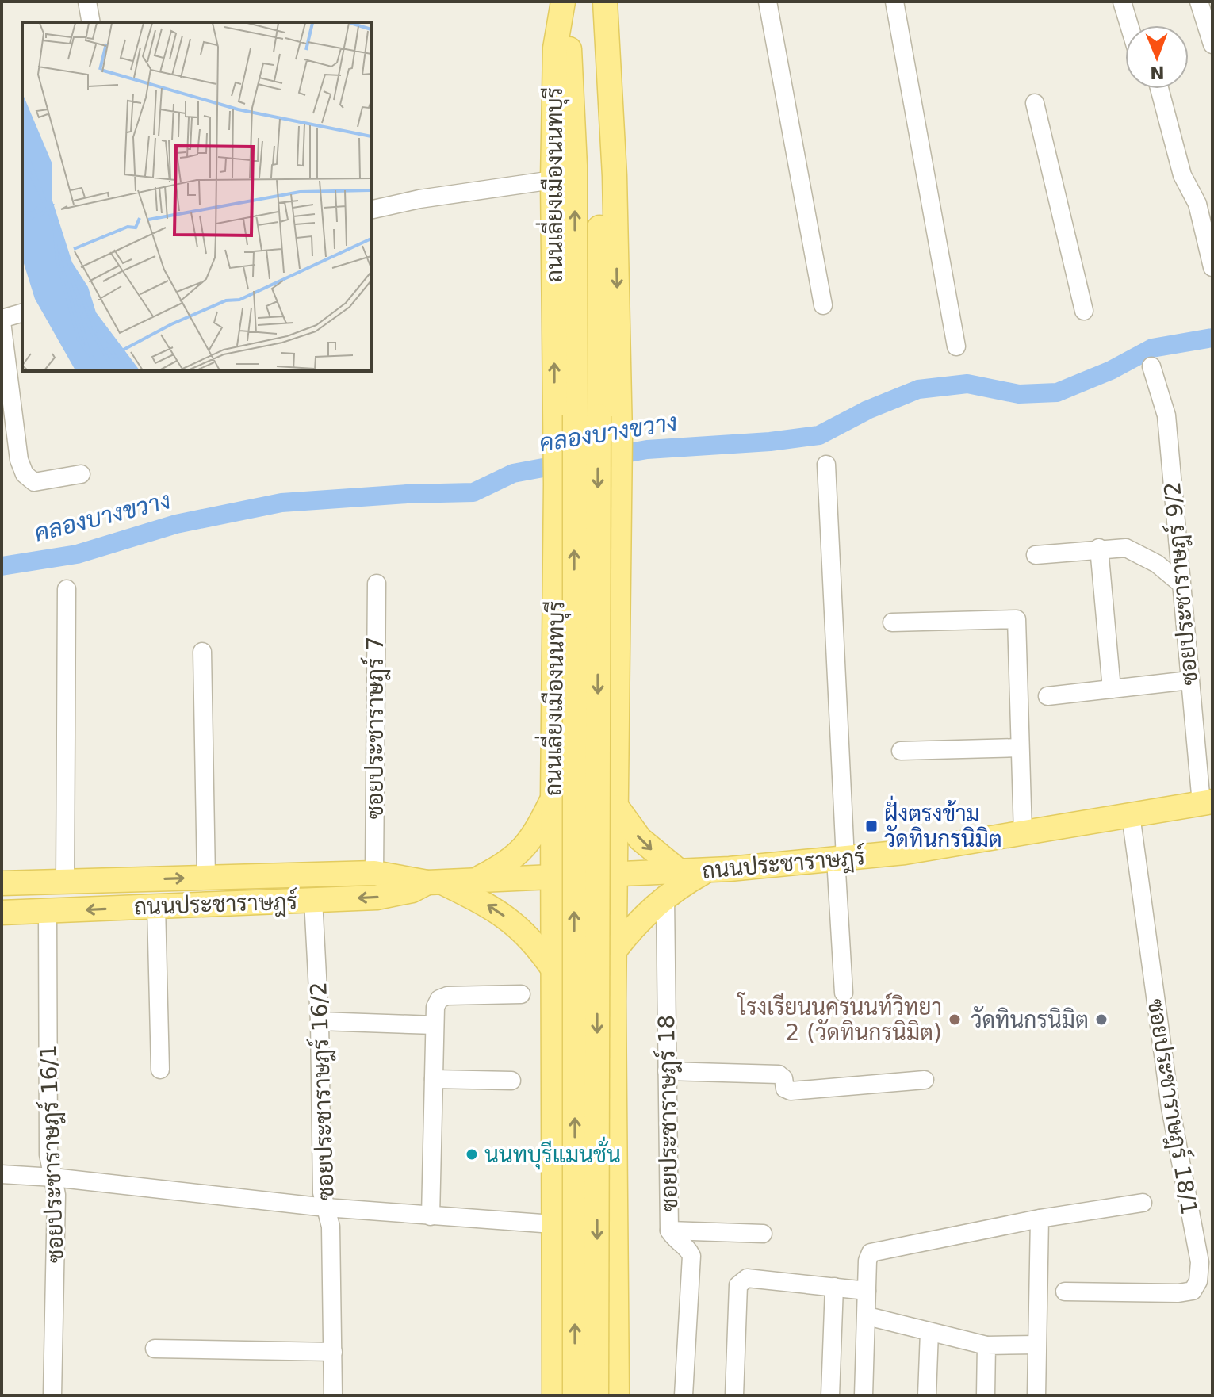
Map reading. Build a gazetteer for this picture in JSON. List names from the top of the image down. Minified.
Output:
{"streets":{"main road":["ถนนเลี่ยงเมืองนนทบุรี","ถนนประชาราษฎร์"],"street":["ซอยประชาราษฎร์ 9/2","ซอยประชาราษฎร์ 7","ซอยประชาราษฎร์ 16/2","ซอยประชาราษฎร์ 18/1","ซอยประชาราษฎร์ 18","ซอยประชาราษฎร์ 16/1"]},"crossings":[["ถนนเลี่ยงเมืองนนทบุรี","ถนนประชาราษฎร์"],["ซอยประชาราษฎร์ 9/2","ถนนประชาราษฎร์"],["ซอยประชาราษฎร์ 7","ถนนประชาราษฎร์"],["ถนนประชาราษฎร์","ซอยประชาราษฎร์ 16/2"],["ถนนประชาราษฎร์","ซอยประชาราษฎร์ 18/1"],["ถนนประชาราษฎร์","ซอยประชาราษฎร์ 16/1"]],"water":["คลองบางขวาง"],"places":{"transit":["ฝั่งตรงข้าม วัดทินกรนิมิต"],"other":["โรงเรียนนครนนท์วิทยา 2 (วัดทินกรนิมิต)","วัดทินกรนิมิต","นนทบุรีแมนชั่น"]},"north":"bottom"}
